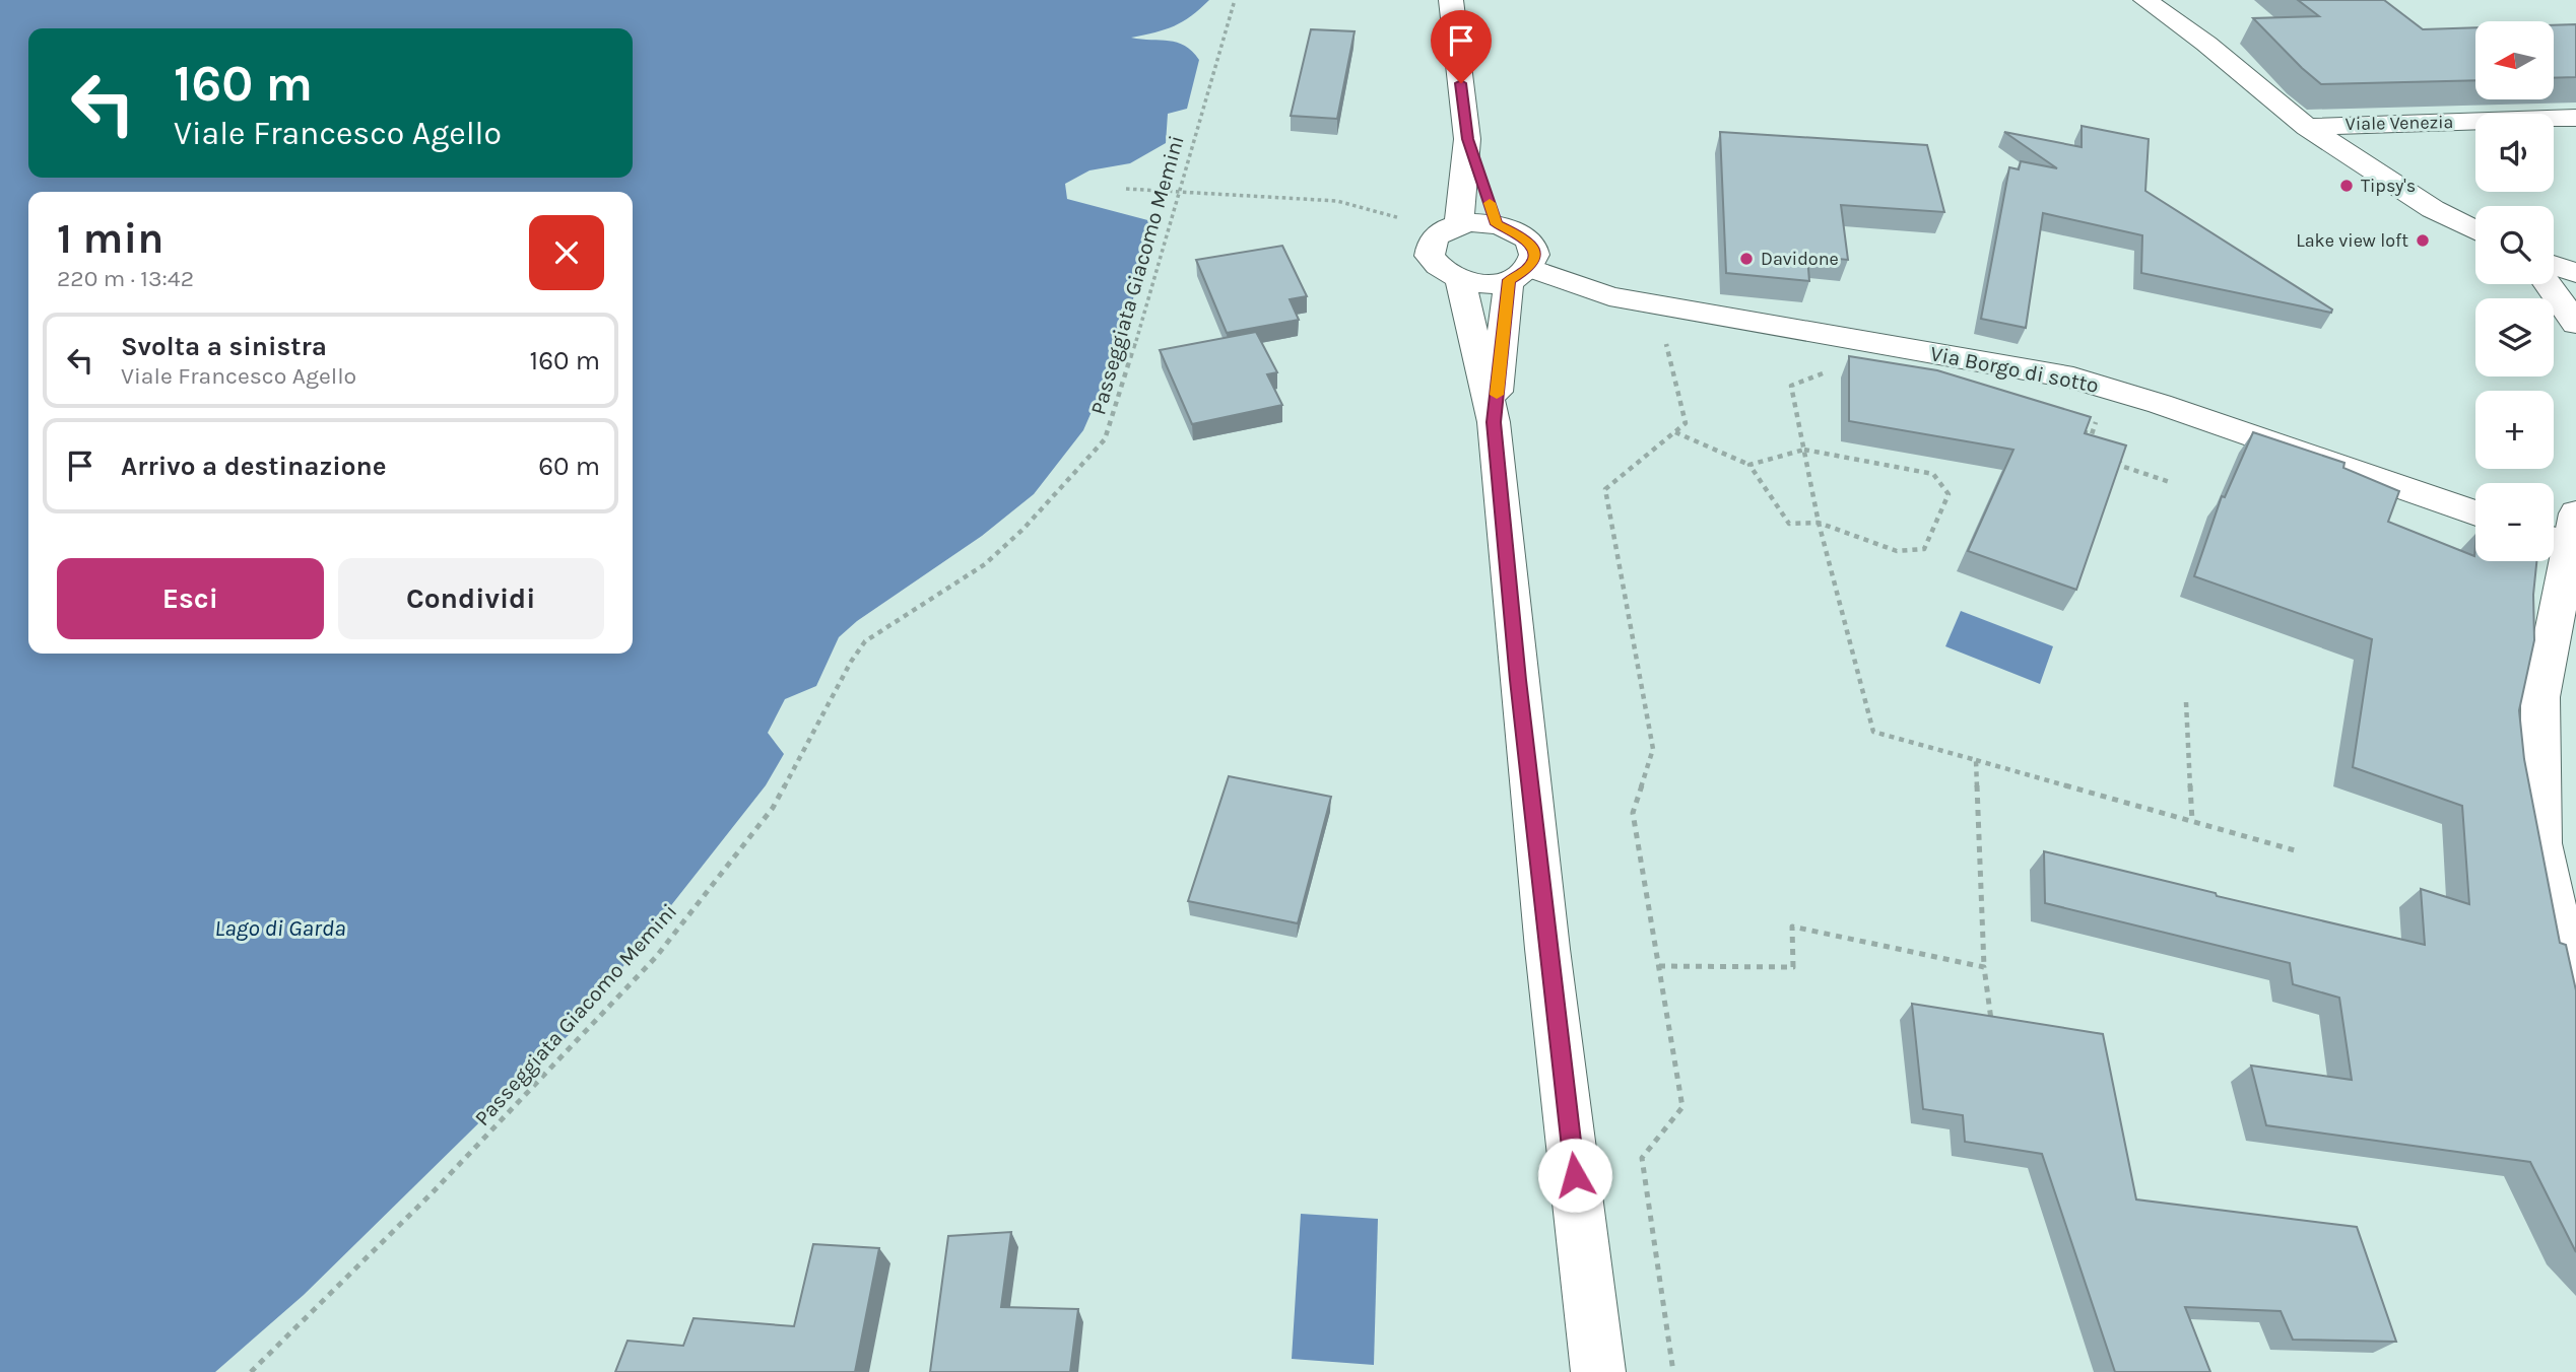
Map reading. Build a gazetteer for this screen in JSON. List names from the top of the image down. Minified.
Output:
{"streets":{"street":["Viale Venezia","Via Borgo di sotto"],"path":["Passeggiata Giacomo Memini"]},"water":["Lago di Garda"],"places":["Tipsy's","Lake view loft","Davidone"],"north":"left","page":{"map_buttons":["+","−"],"turn":["160 m","Viale Francesco Agello"],"heading":["1 min","220 m · 13:42"],"list":[{"name":"Svolta a sinistra","note":"Viale Francesco Agello","value":"160 m"},{"name":"Arrivo a destinazione","value":"60 m"}],"buttons":["Esci","Condividi"]}}
